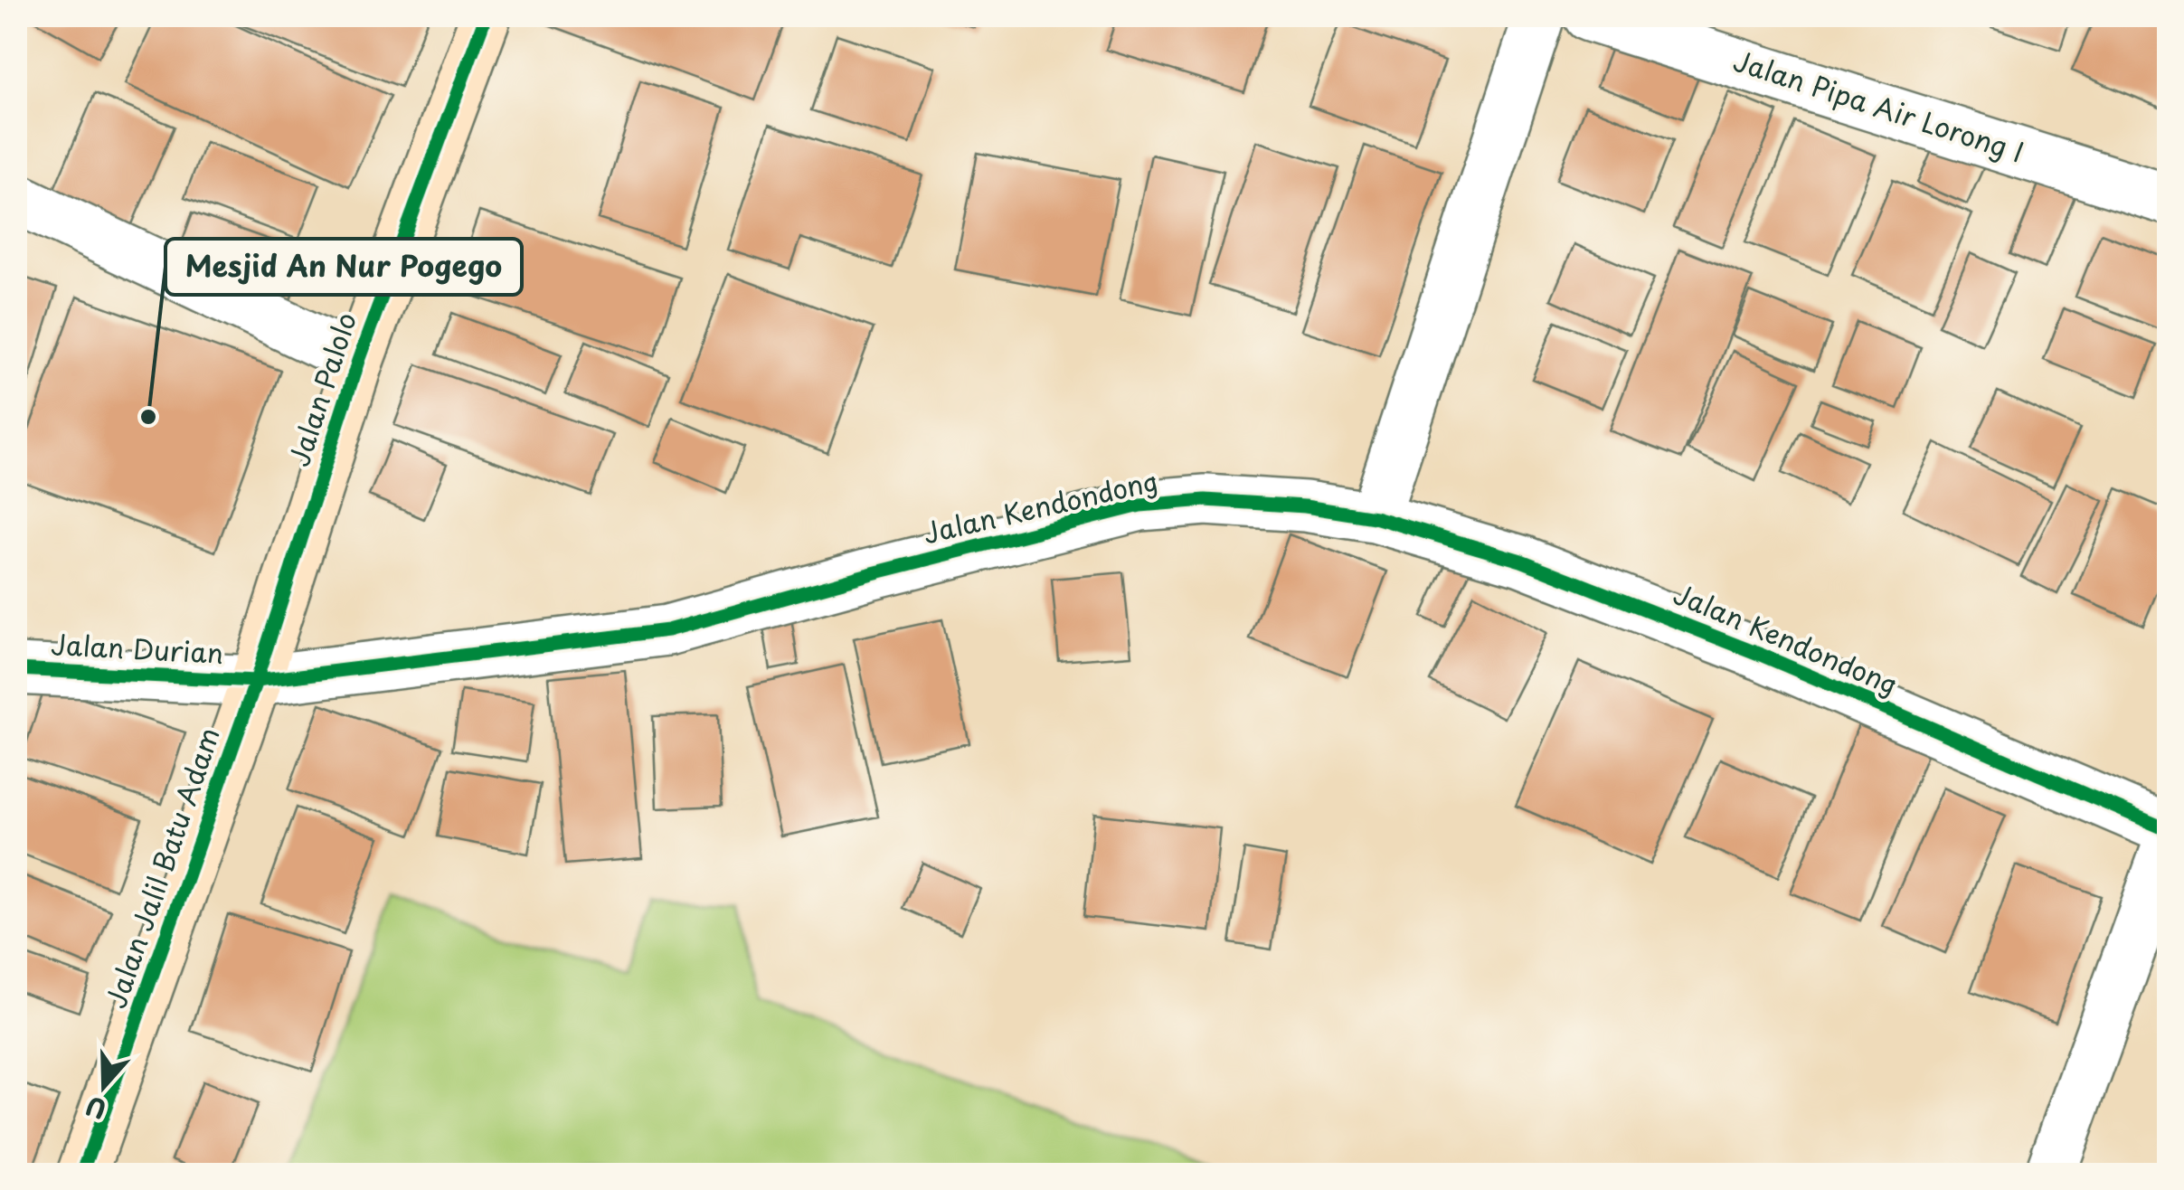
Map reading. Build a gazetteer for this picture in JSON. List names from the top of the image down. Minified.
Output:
{"streets":{"street":["Jalan Pipa Air Lorong I","Jalan Palolo","Jalan Kendondong","Jalan Durian","Jalan Jalil Batu Adam"]},"crossings":[["Jalan Palolo","Jalan Kendondong"],["Jalan Palolo","Jalan Durian"],["Jalan Palolo","Jalan Jalil Batu Adam"],["Jalan Kendondong","Jalan Durian"],["Jalan Kendondong","Jalan Jalil Batu Adam"],["Jalan Durian","Jalan Jalil Batu Adam"]],"places":["Mesjid An Nur Pogego"],"north":"bottom"}
